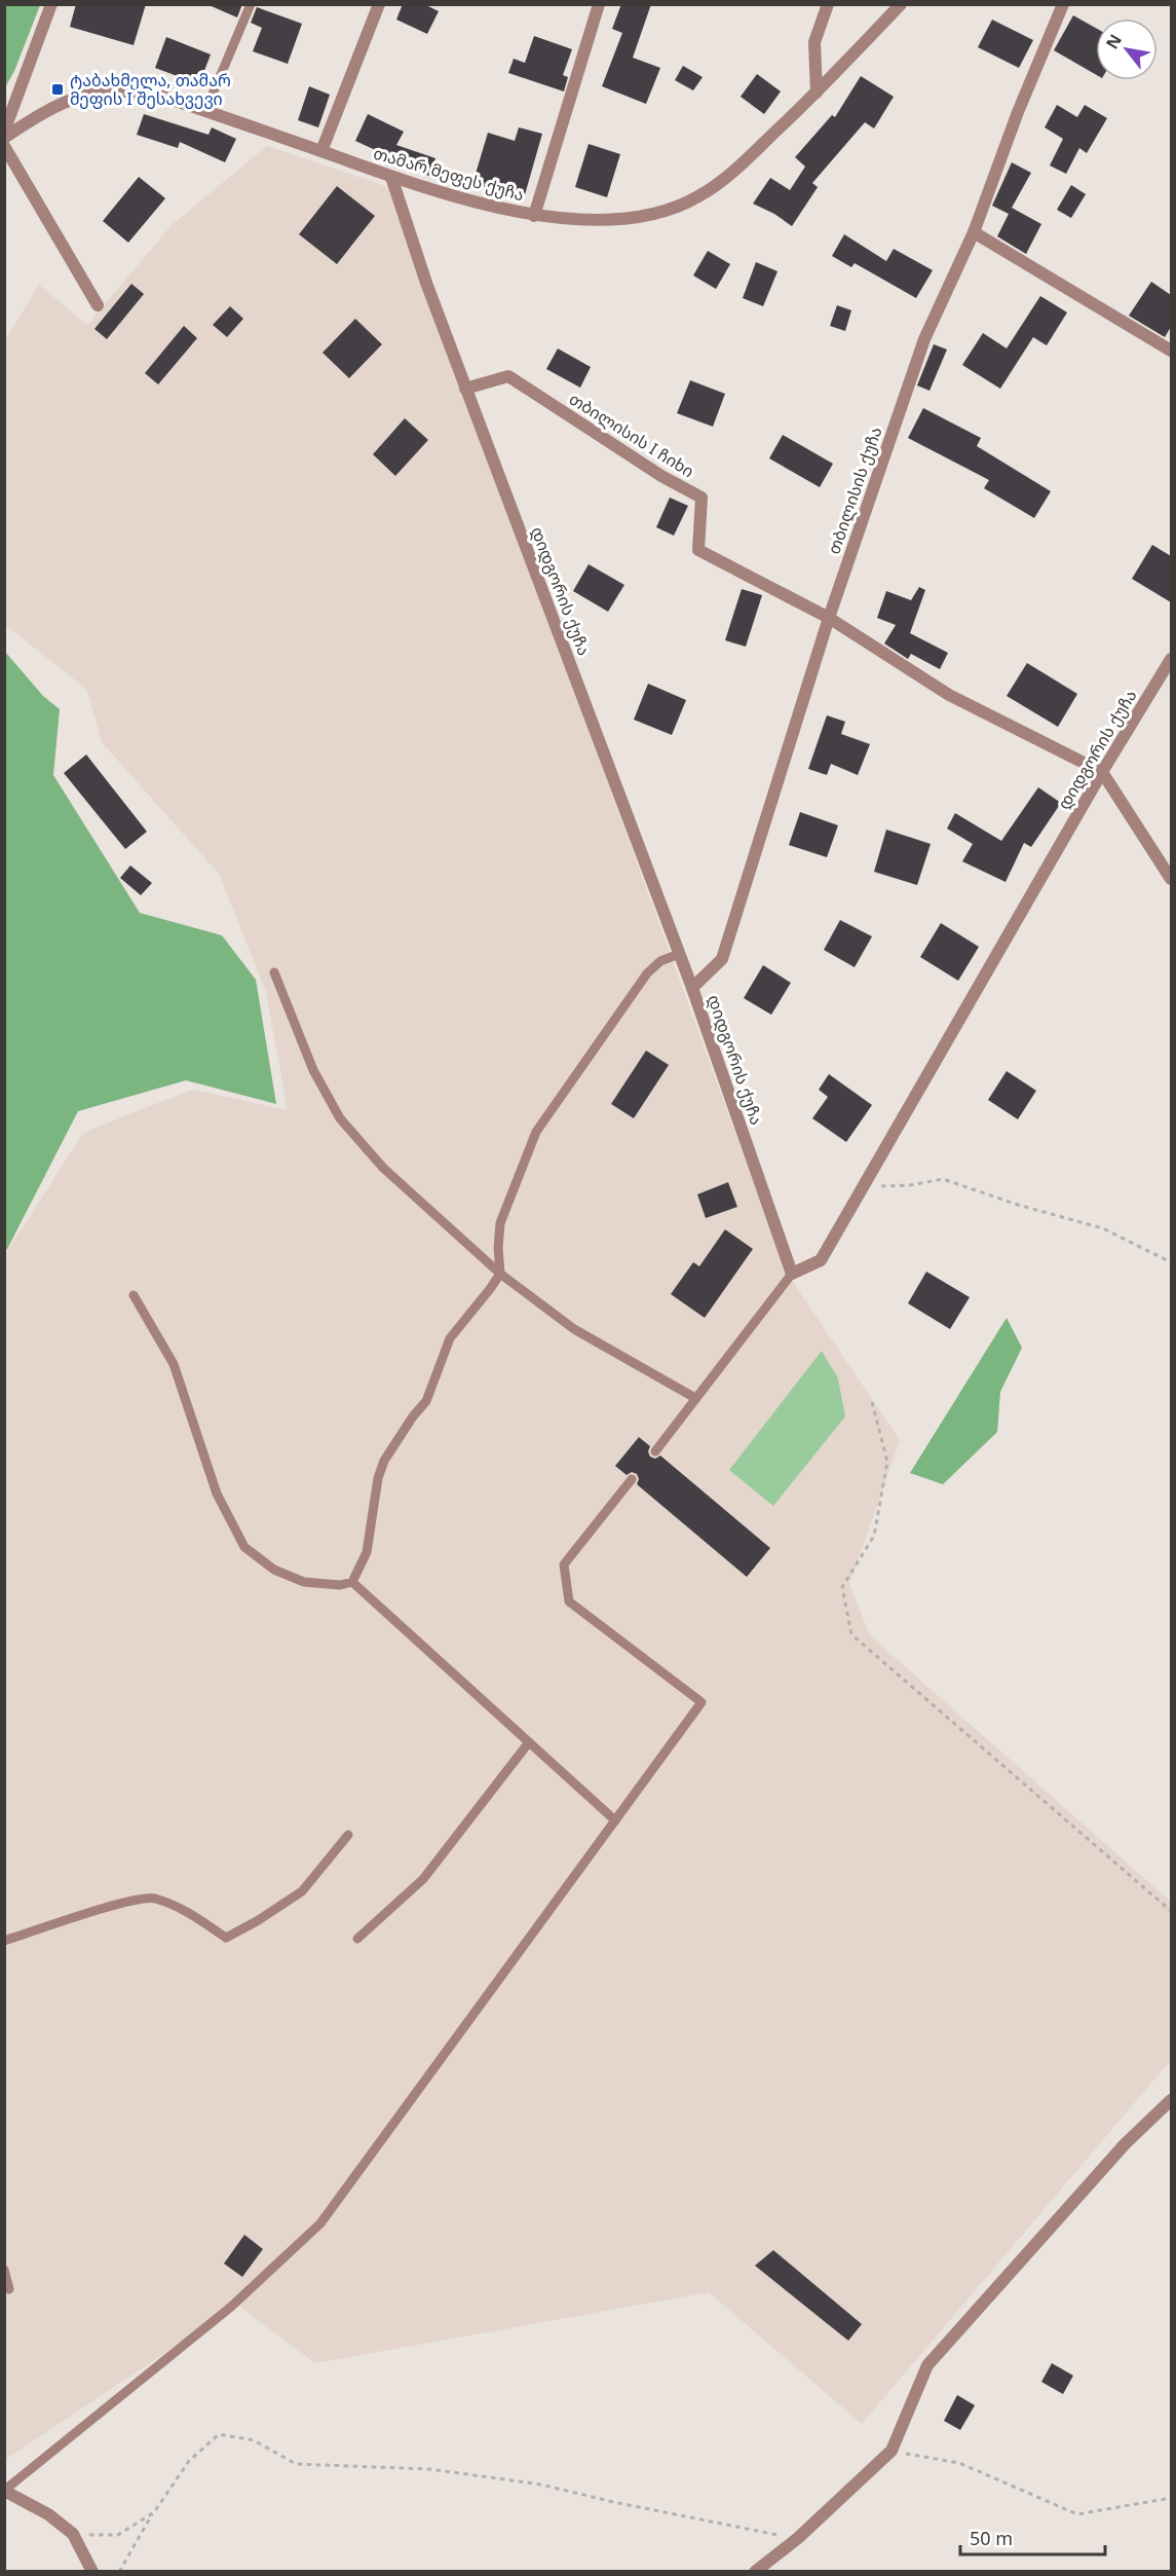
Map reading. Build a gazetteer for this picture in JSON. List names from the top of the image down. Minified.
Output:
{"streets":{"street":["თამარ მეფეს ქუჩა","თბილისის I ჩიხი","თბილისის ქუჩა","დიდგორის ქუჩა"]},"crossings":[["თამარ მეფეს ქუჩა","დიდგორის ქუჩა"],["თბილისის I ჩიხი","თბილისის ქუჩა"],["თბილისის I ჩიხი","დიდგორის ქუჩა"],["თბილისის ქუჩა","დიდგორის ქუჩა"]],"places":{"transit":["ტაბახმელა, თამარ მეფის I შესახვევი"]},"scale_bar":"50 m","north":"top left"}
